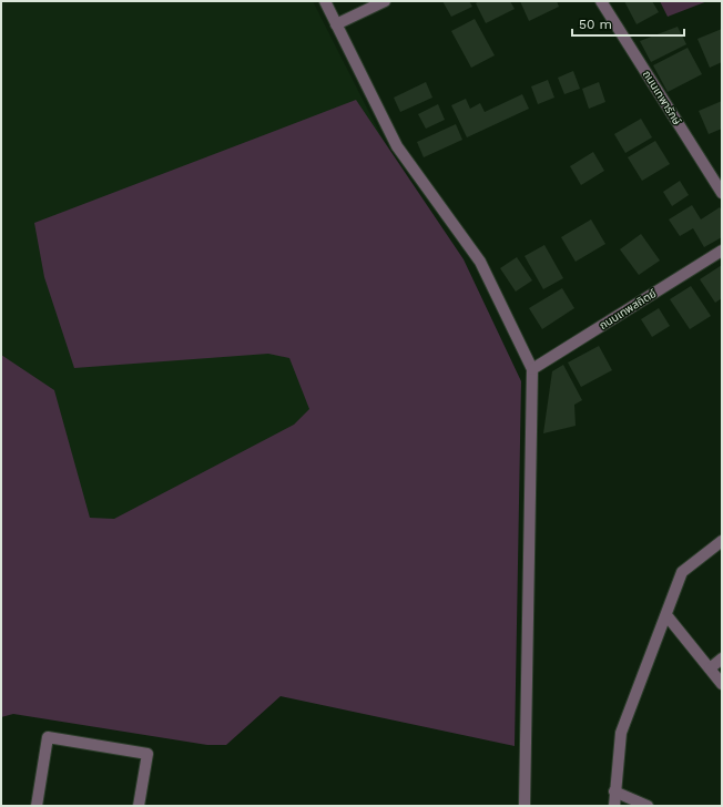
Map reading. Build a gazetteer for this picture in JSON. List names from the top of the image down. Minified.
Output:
{"streets":{"street":["ถนนเทพารักษ์","ถนนเทพสถิตย์"]},"scale_bar":"50 m"}
